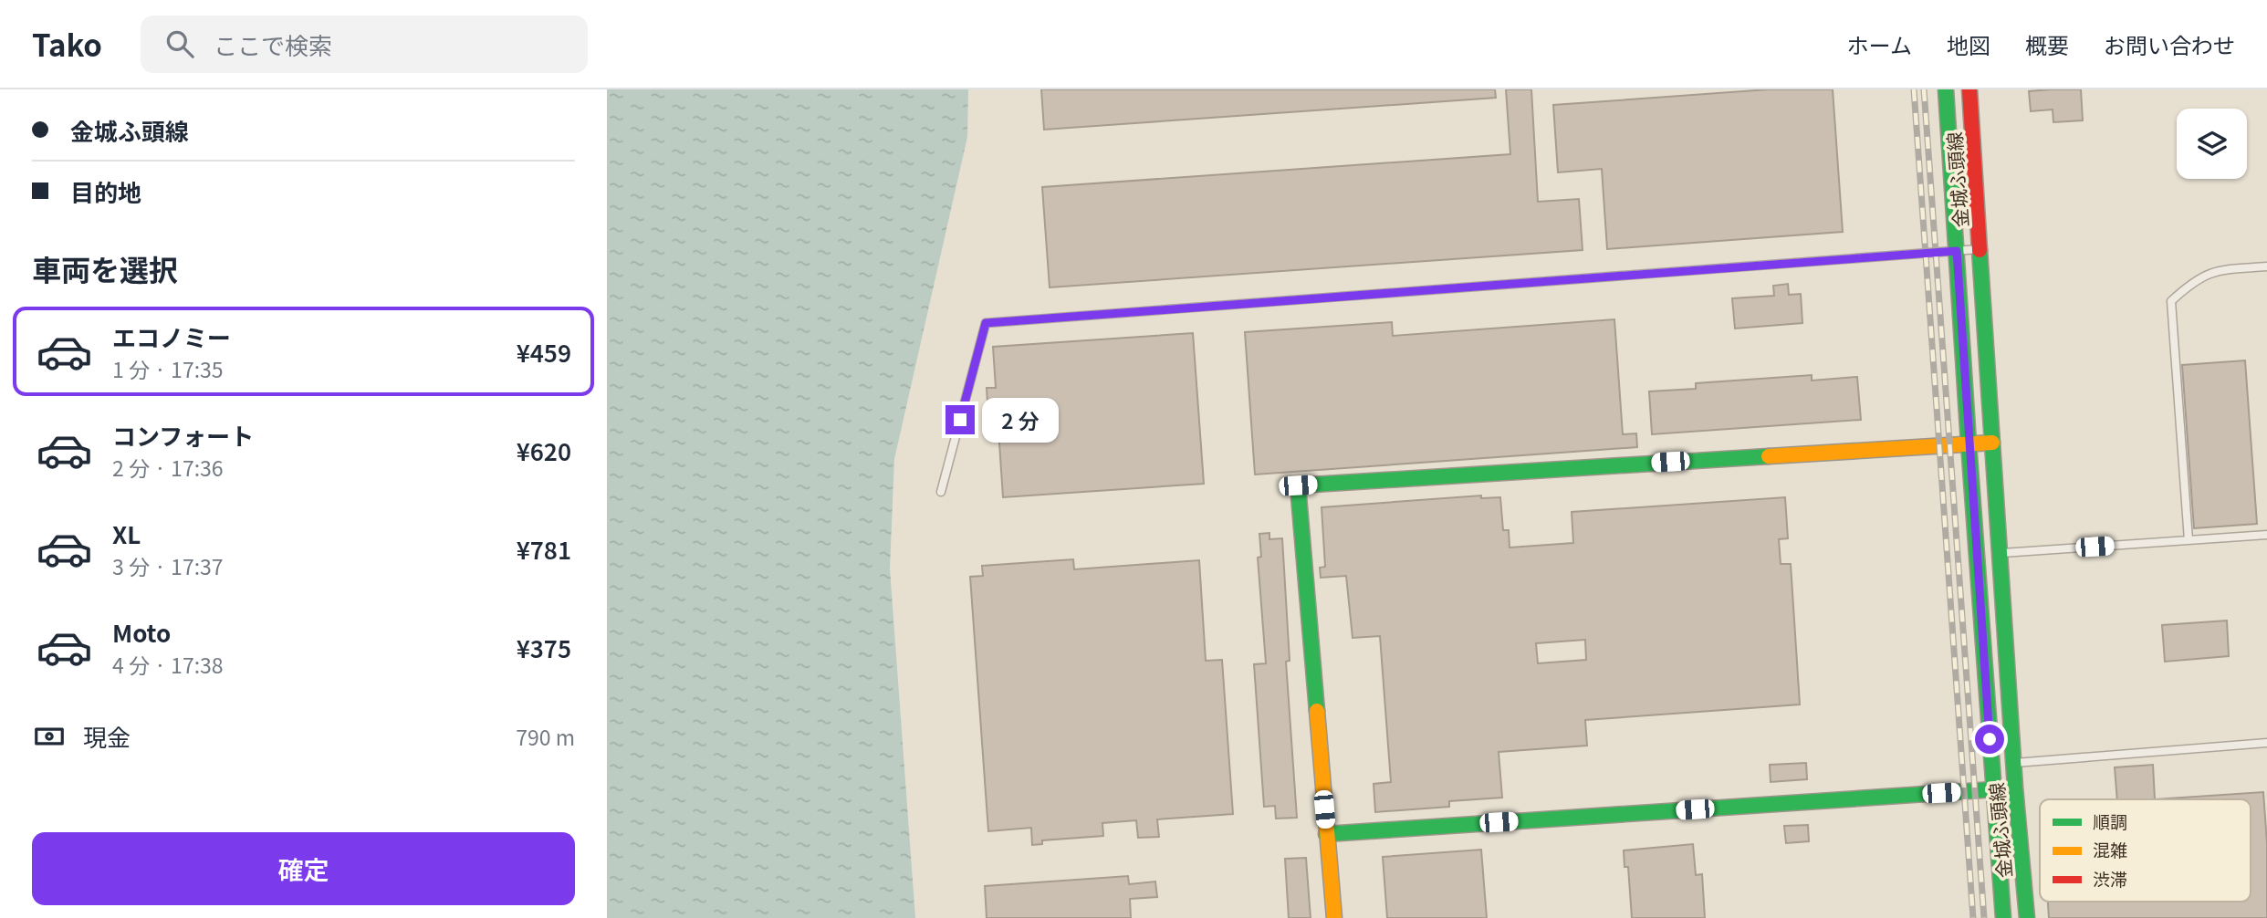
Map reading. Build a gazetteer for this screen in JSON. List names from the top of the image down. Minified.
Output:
{"streets":{"street":["金城ふ頭線"]},"legend":["順調","混雑","渋滞"],"page":{"header":"Tako","search":"ここで検索","nav":["ホーム","地図","概要","お問い合わせ"],"banner":["金城ふ頭線","目的地"],"heading":"車両を選択","list":[{"name":"エコノミー","note":"1 分 · 17:35","value":"¥459"},{"name":"コンフォート","note":"2 分 · 17:36","value":"¥620"},{"name":"XL","note":"3 分 · 17:37","value":"¥781"},{"name":"Moto","note":"4 分 · 17:38","value":"¥375"}],"bubble":"2 分","pay":["現金","790 m"],"buttons":"確定"}}
